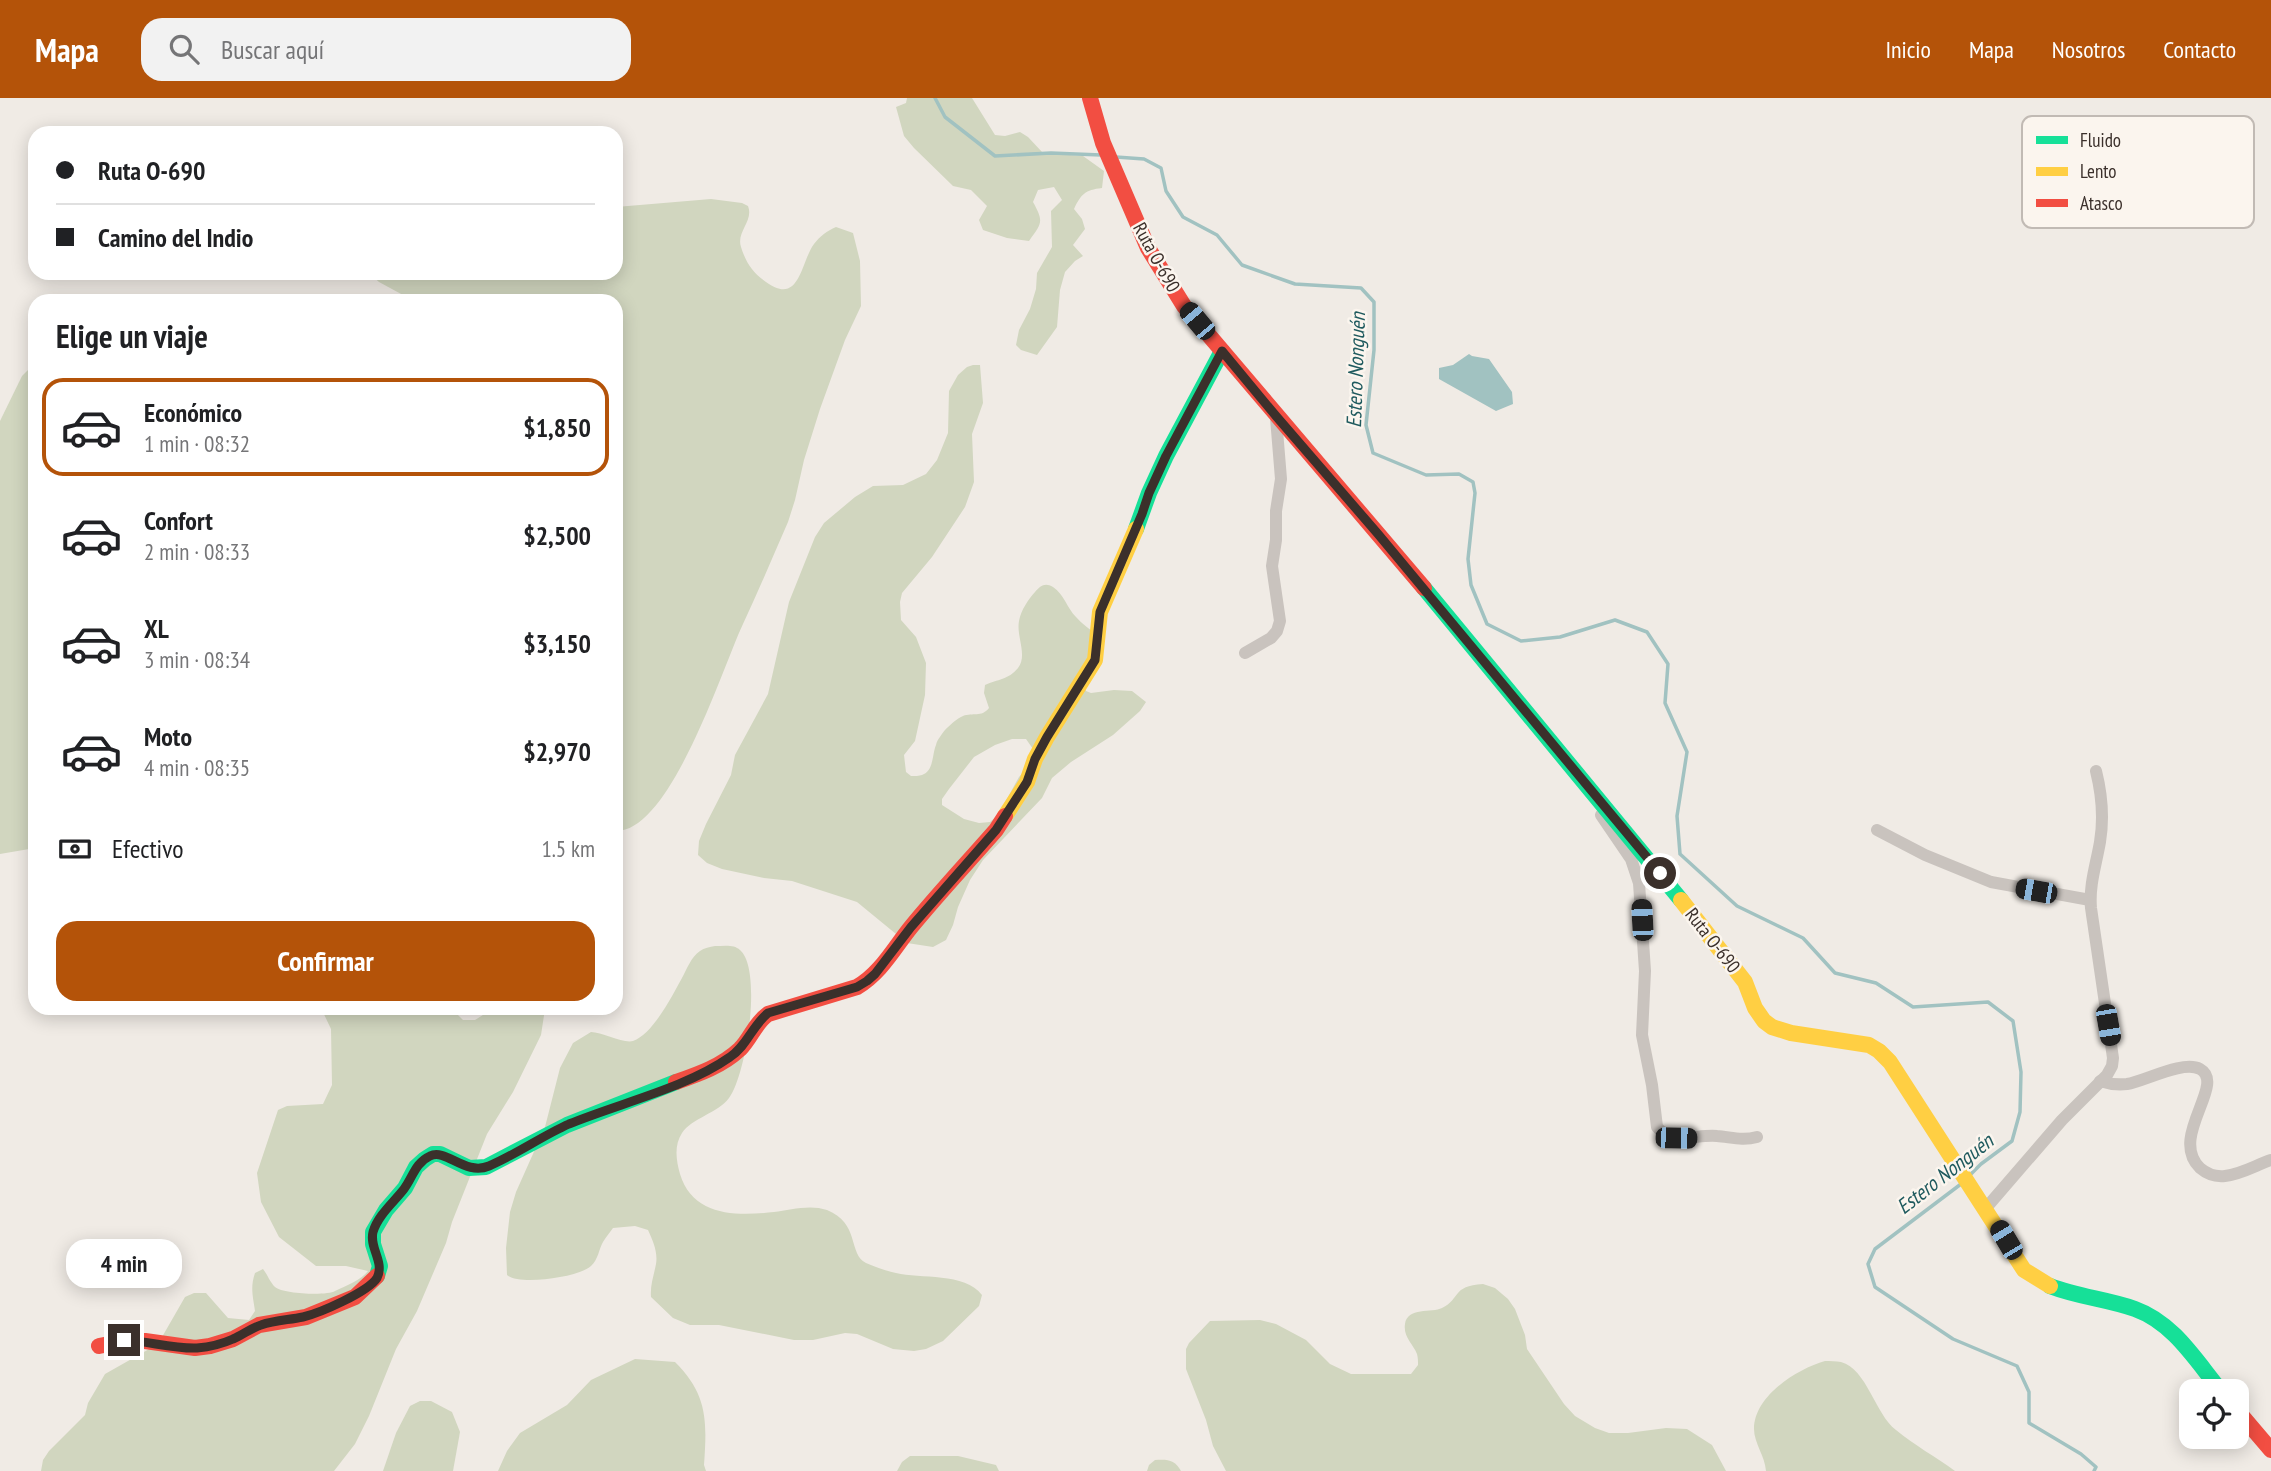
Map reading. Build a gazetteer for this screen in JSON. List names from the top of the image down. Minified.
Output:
{"streets":{"street":["Ruta O-690"]},"water":["Estero Nonguén"],"legend":["Fluido","Lento","Atasco"],"page":{"header":"Mapa","search":"Buscar aquí","nav":["Inicio","Mapa","Nosotros","Contacto"],"banner":["Ruta O-690","Camino del Indio"],"heading":"Elige un viaje","list":[{"name":"Económico","note":"1 min · 08:32","value":"$1,850"},{"name":"Confort","note":"2 min · 08:33","value":"$2,500"},{"name":"XL","note":"3 min · 08:34","value":"$3,150"},{"name":"Moto","note":"4 min · 08:35","value":"$2,970"}],"pay":["Efectivo","1.5 km"],"buttons":"Confirmar","bubble":"4 min"}}
